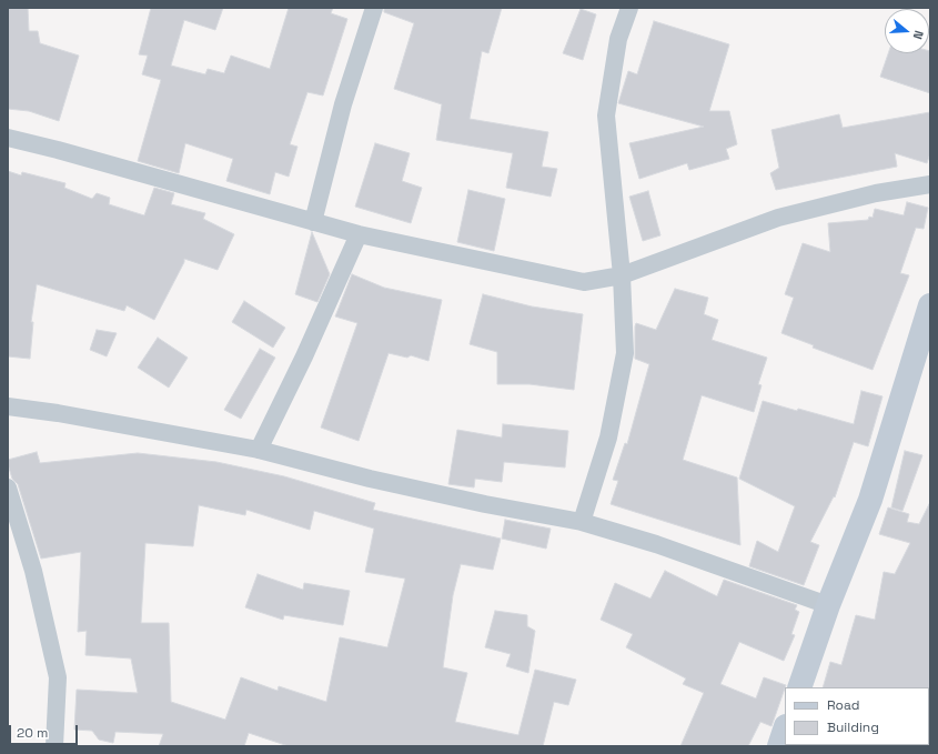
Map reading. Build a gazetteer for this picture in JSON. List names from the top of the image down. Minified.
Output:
{"legend":["Road","Building"],"scale_bar":"20 m","north":"right"}
